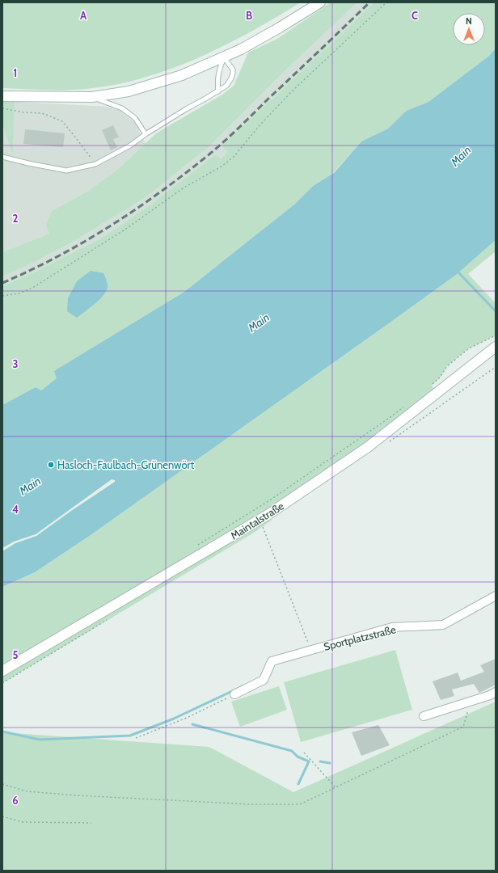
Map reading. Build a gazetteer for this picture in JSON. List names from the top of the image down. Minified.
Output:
{"streets":{"main road":["Maintalstraße"],"street":["Sportplatzstraße"]},"water":["Main"],"places":["Hasloch-Faulbach-Grünenwört"],"north":"top","grid":{"columns":["A","B","C"],"rows":["1","2","3","4","5","6"]}}
